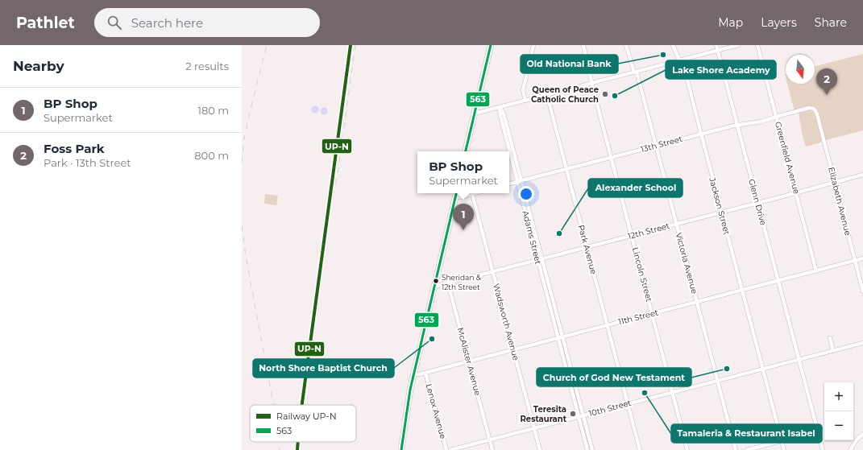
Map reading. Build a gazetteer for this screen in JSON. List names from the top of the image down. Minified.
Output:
{"streets":{"street":["13th Street","Greenfield Avenue","Elizabeth Avenue","Glenn Drive","Jackson Street","12th Street","Adams Street","Park Avenue","Victoria Avenue","Lincoln Street","11th Street","Wadsworth Avenue","McAlister Avenue","10th Street","Lenox Avenue"]},"crossings":[["13th Street","Greenfield Avenue"],["13th Street","Elizabeth Avenue"],["13th Street","Glenn Drive"],["13th Street","Jackson Street"],["13th Street","Adams Street"],["13th Street","Park Avenue"],["13th Street","Victoria Avenue"],["13th Street","Lincoln Street"],["Greenfield Avenue","12th Street"],["Greenfield Avenue","11th Street"],["Elizabeth Avenue","12th Street"],["Elizabeth Avenue","11th Street"],["Glenn Drive","12th Street"],["Glenn Drive","11th Street"],["Glenn Drive","10th Street"],["Jackson Street","12th Street"],["Jackson Street","11th Street"],["Jackson Street","10th Street"],["12th Street","Adams Street"],["12th Street","Park Avenue"],["12th Street","Victoria Avenue"],["12th Street","Lincoln Street"],["12th Street","Wadsworth Avenue"],["12th Street","McAlister Avenue"],["Adams Street","11th Street"],["Adams Street","10th Street"],["Park Avenue","11th Street"],["Park Avenue","10th Street"],["Victoria Avenue","11th Street"],["Victoria Avenue","10th Street"],["Lincoln Street","11th Street"],["Lincoln Street","10th Street"],["11th Street","Wadsworth Avenue"],["11th Street","McAlister Avenue"],["11th Street","Lenox Avenue"],["Wadsworth Avenue","10th Street"],["McAlister Avenue","10th Street"]],"places":["Old National Bank","Queen of Peace Catholic Church","Lake Shore Academy","Alexander School","Sheridan & 12th Street","North Shore Baptist Church","Church of God New Testament","Tamaleria & Restaurant Isabel","Teresita Restaurant"],"lines":["rail line UP-N","transit line 563"],"legend":["Railway UP-N","563"],"north":"bottom","page":{"header":"Pathlet","search":"Search here","nav":["Map","Layers","Share"],"heading":["Nearby","2 results"],"pins":["2","1"],"list":[{"mark":"1","name":"BP Shop","note":"Supermarket","value":"180 m"},{"mark":"2","name":"Foss Park","note":"Park · 13th Street","value":"800 m"}],"popup":["BP Shop","Supermarket"],"map_buttons":["+","−"]}}
